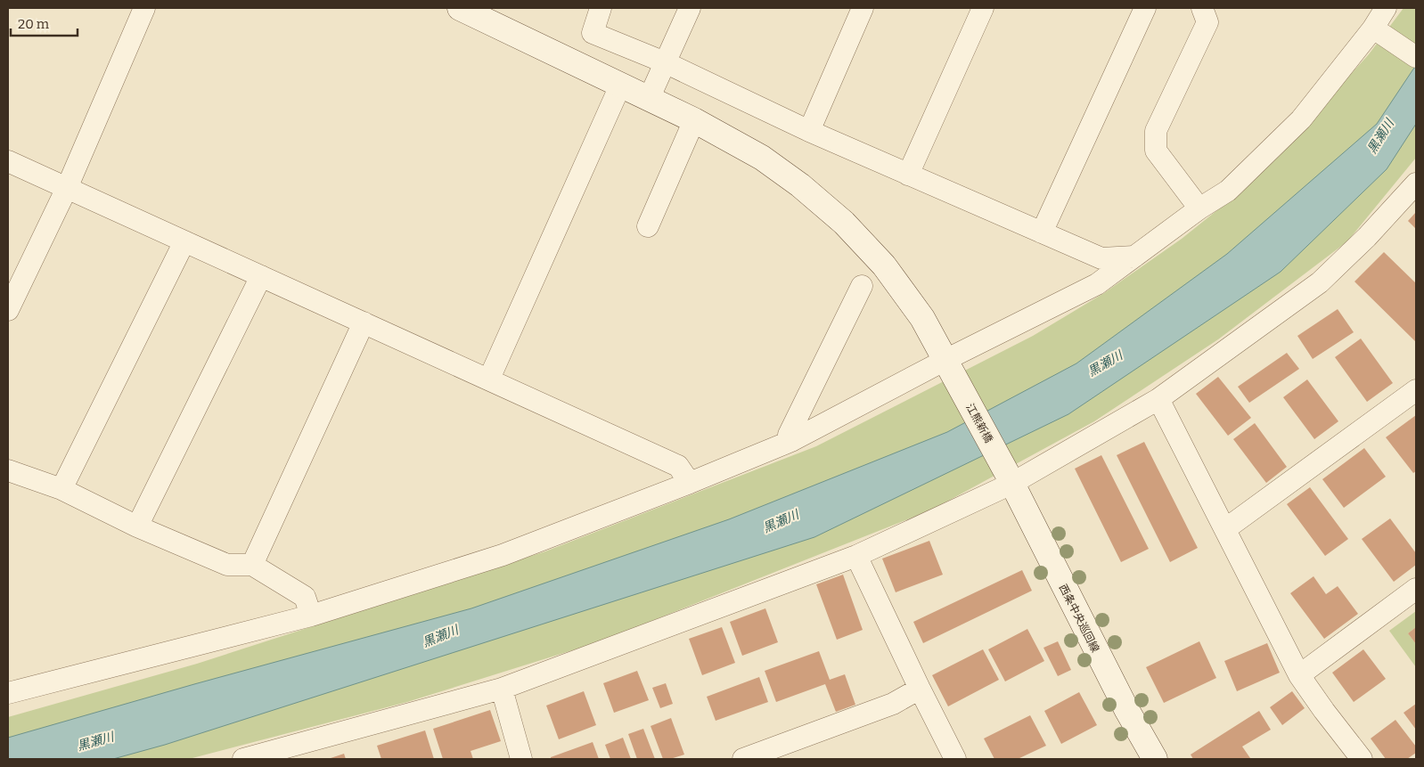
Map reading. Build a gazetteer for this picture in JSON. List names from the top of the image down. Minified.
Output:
{"streets":{"street":["江熊新橋","西条中央巡回線"]},"crossings":[["江熊新橋","西条中央巡回線"]],"water":["黒瀬川"],"scale_bar":"20 m"}
